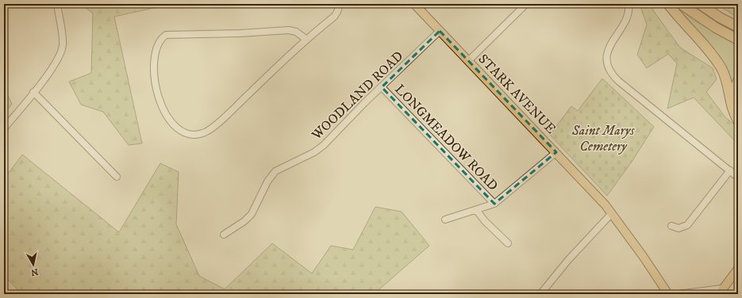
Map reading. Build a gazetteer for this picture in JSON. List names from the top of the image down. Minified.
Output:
{"streets":{"main road":["STARK AVENUE"],"street":["WOODLAND ROAD","LONGMEADOW ROAD"]},"crossings":[["STARK AVENUE","WOODLAND ROAD"],["WOODLAND ROAD","LONGMEADOW ROAD"]],"parks":["Saint Marys Cemetery"],"north":"bottom"}
